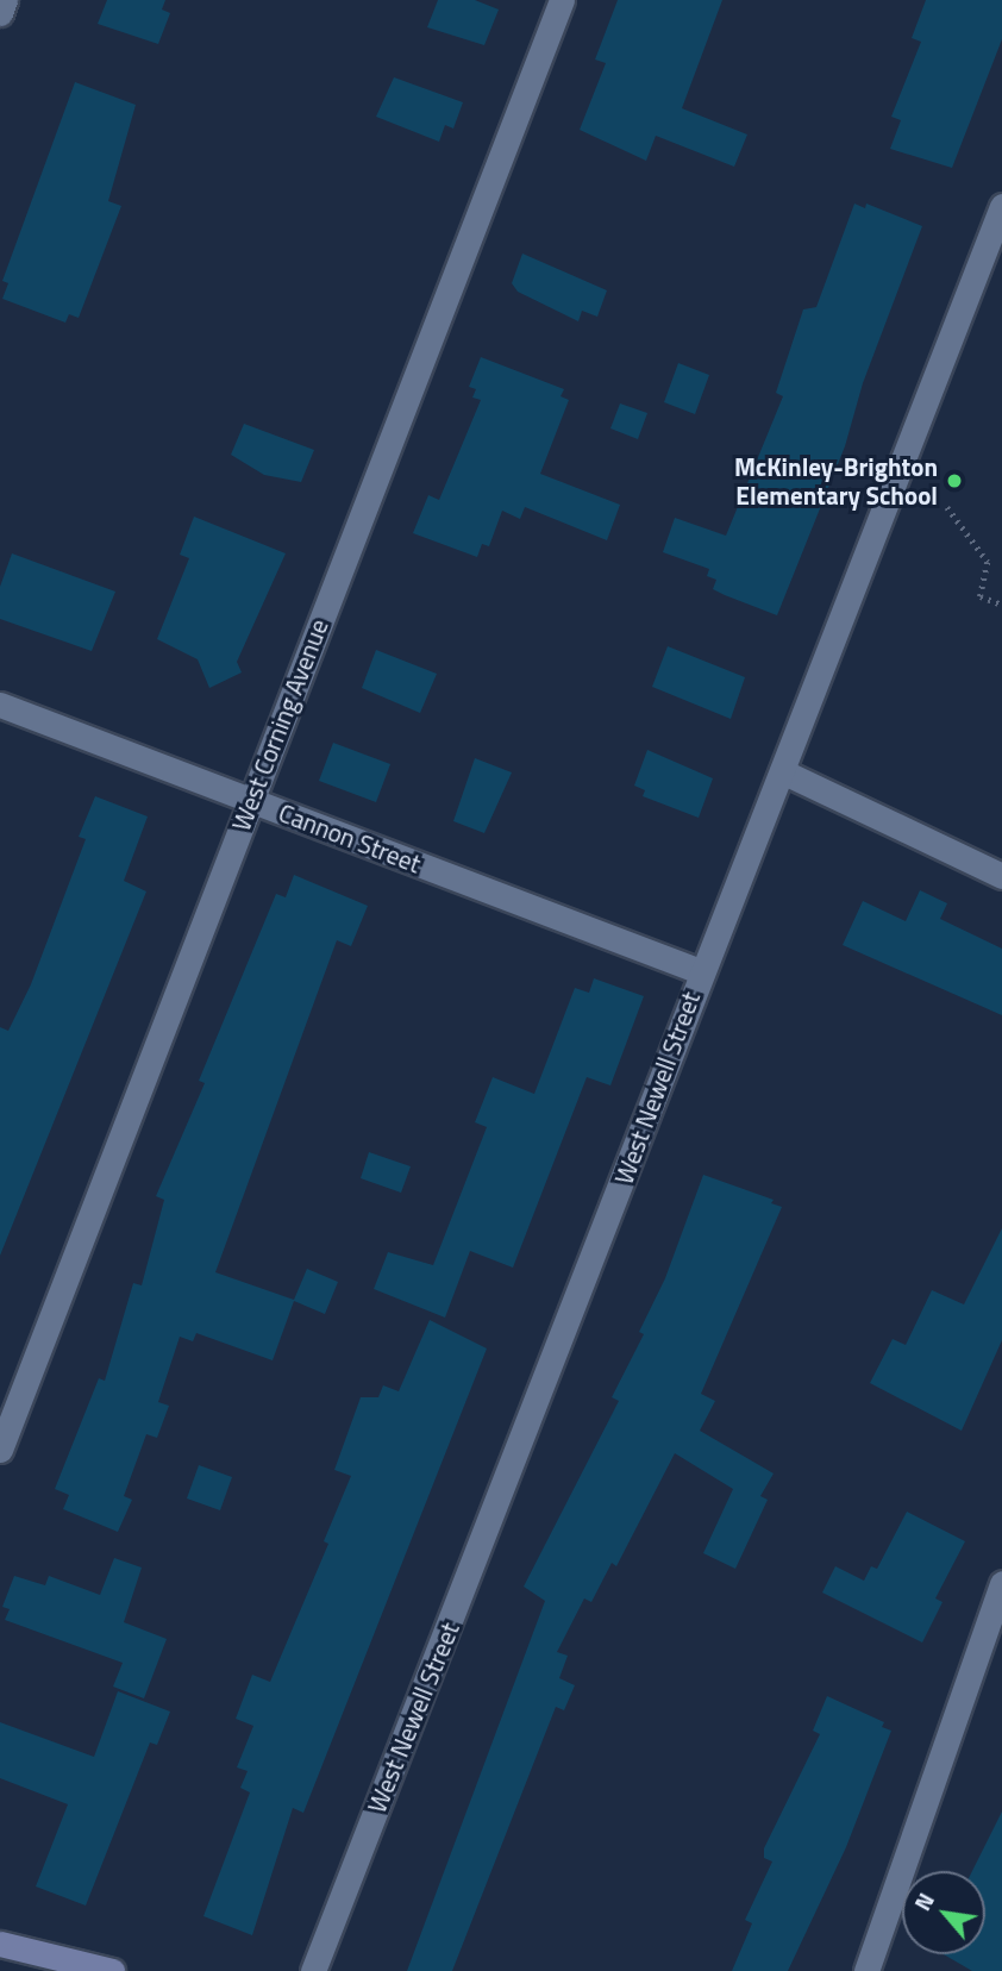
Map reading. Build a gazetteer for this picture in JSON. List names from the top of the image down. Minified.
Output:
{"streets":{"street":["West Corning Avenue","Cannon Street","West Newell Street"]},"crossings":[["West Corning Avenue","Cannon Street"],["Cannon Street","West Newell Street"]],"places":["McKinley-Brighton Elementary School"],"north":"top left"}
